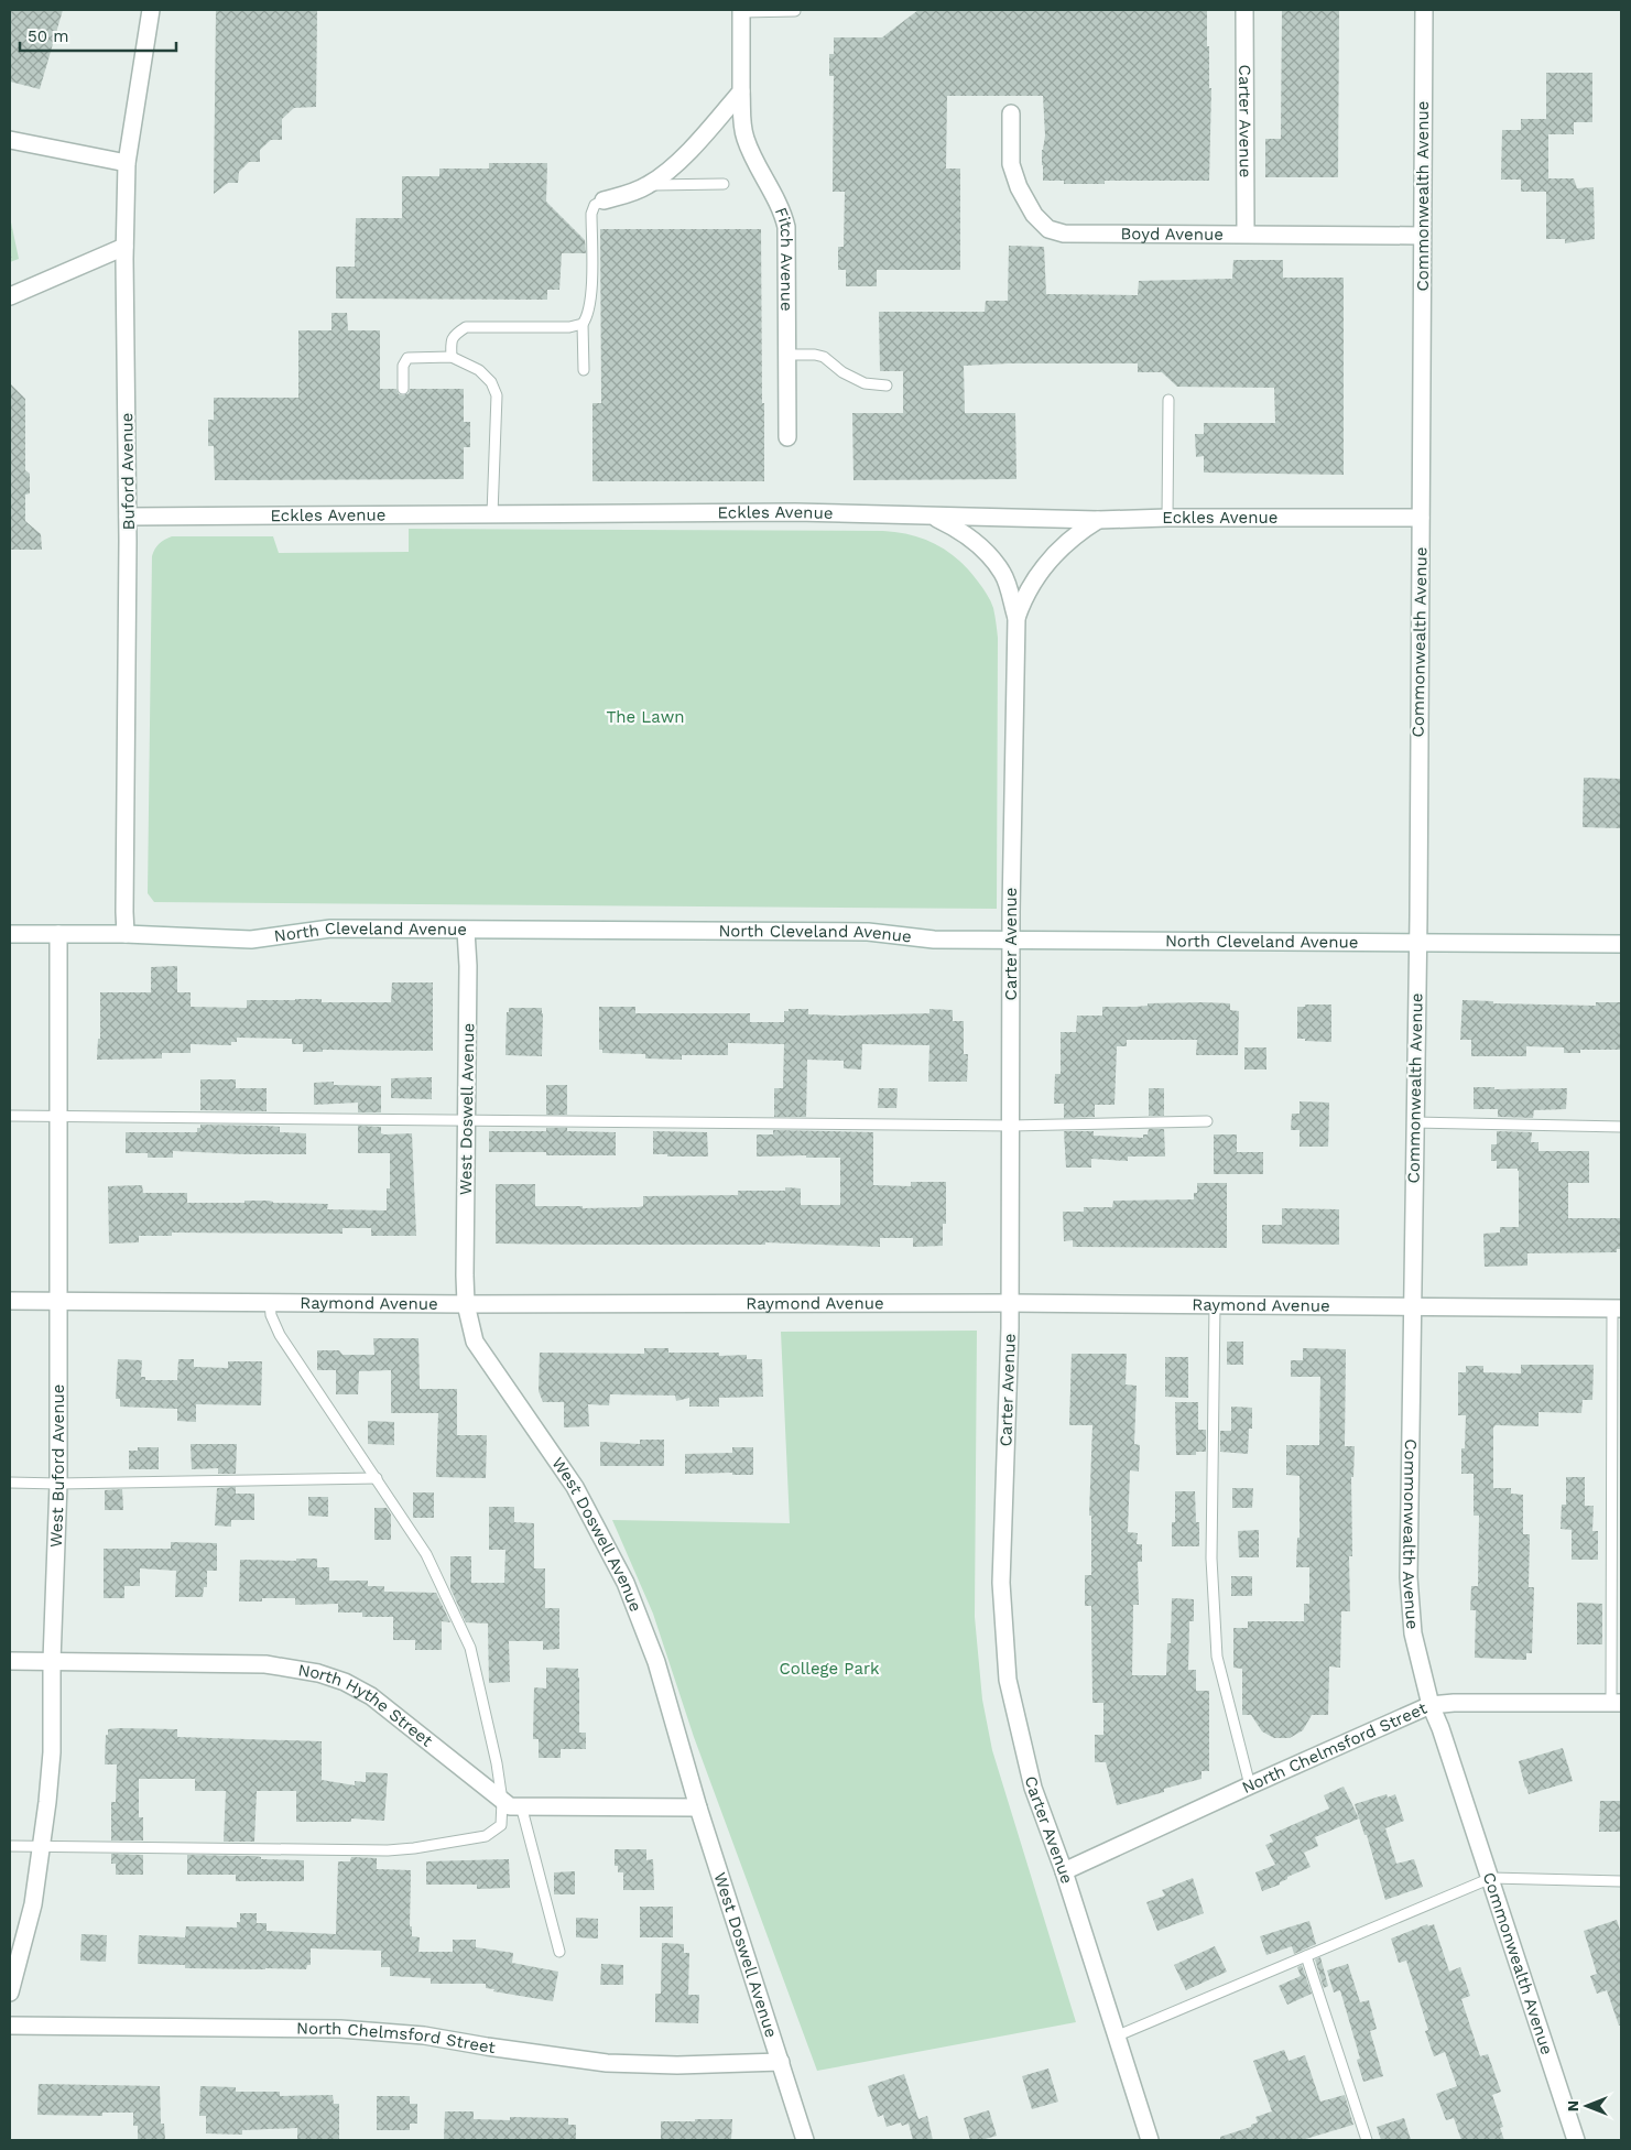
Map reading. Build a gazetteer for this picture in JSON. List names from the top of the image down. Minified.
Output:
{"streets":{"street":["Carter Avenue","Commonwealth Avenue","Boyd Avenue","Fitch Avenue","Buford Avenue","Eckles Avenue","North Cleveland Avenue","West Doswell Avenue","Raymond Avenue","West Buford Avenue","North Hythe Street","North Chelmsford Street"]},"crossings":[["Carter Avenue","Boyd Avenue"],["Carter Avenue","Eckles Avenue"],["Carter Avenue","North Cleveland Avenue"],["Carter Avenue","Raymond Avenue"],["Carter Avenue","North Chelmsford Street"],["Commonwealth Avenue","Boyd Avenue"],["Commonwealth Avenue","Eckles Avenue"],["Commonwealth Avenue","North Cleveland Avenue"],["Commonwealth Avenue","Raymond Avenue"],["Commonwealth Avenue","North Chelmsford Street"],["Buford Avenue","Eckles Avenue"],["Buford Avenue","North Cleveland Avenue"],["North Cleveland Avenue","West Doswell Avenue"],["North Cleveland Avenue","West Buford Avenue"],["West Doswell Avenue","Raymond Avenue"],["West Doswell Avenue","North Hythe Street"],["West Doswell Avenue","North Chelmsford Street"],["Raymond Avenue","West Buford Avenue"],["West Buford Avenue","North Hythe Street"]],"parks":["The Lawn","College Park"],"scale_bar":"50 m","north":"left"}
